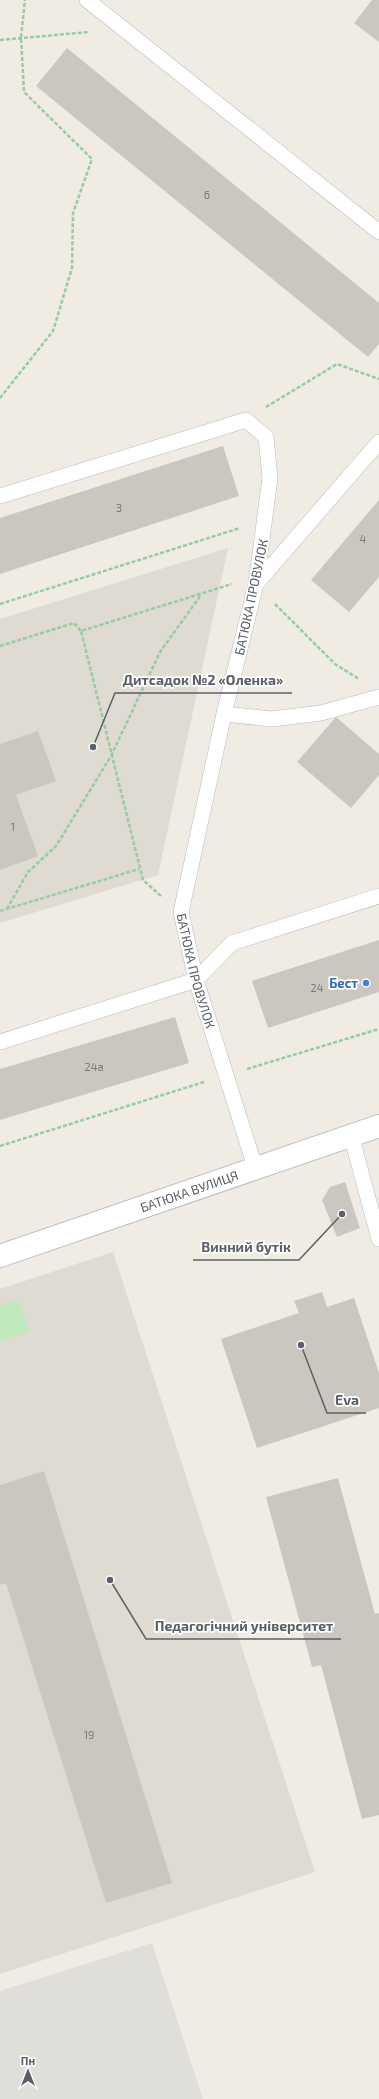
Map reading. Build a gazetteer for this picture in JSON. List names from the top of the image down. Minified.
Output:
{"streets":{"street":["БАТЮКА ВУЛИЦЯ"],"lane":["БАТЮКА ПРОВУЛОК"]},"crossings":[["БАТЮКА ПРОВУЛОК","БАТЮКА ВУЛИЦЯ"]],"places":["Дитсадок №2 «Оленка»","Бест","Винний бутік","Eva","Педагогічний університет"],"house_numbers":["6","3","4","1","24","24а","19"],"north":"top"}
